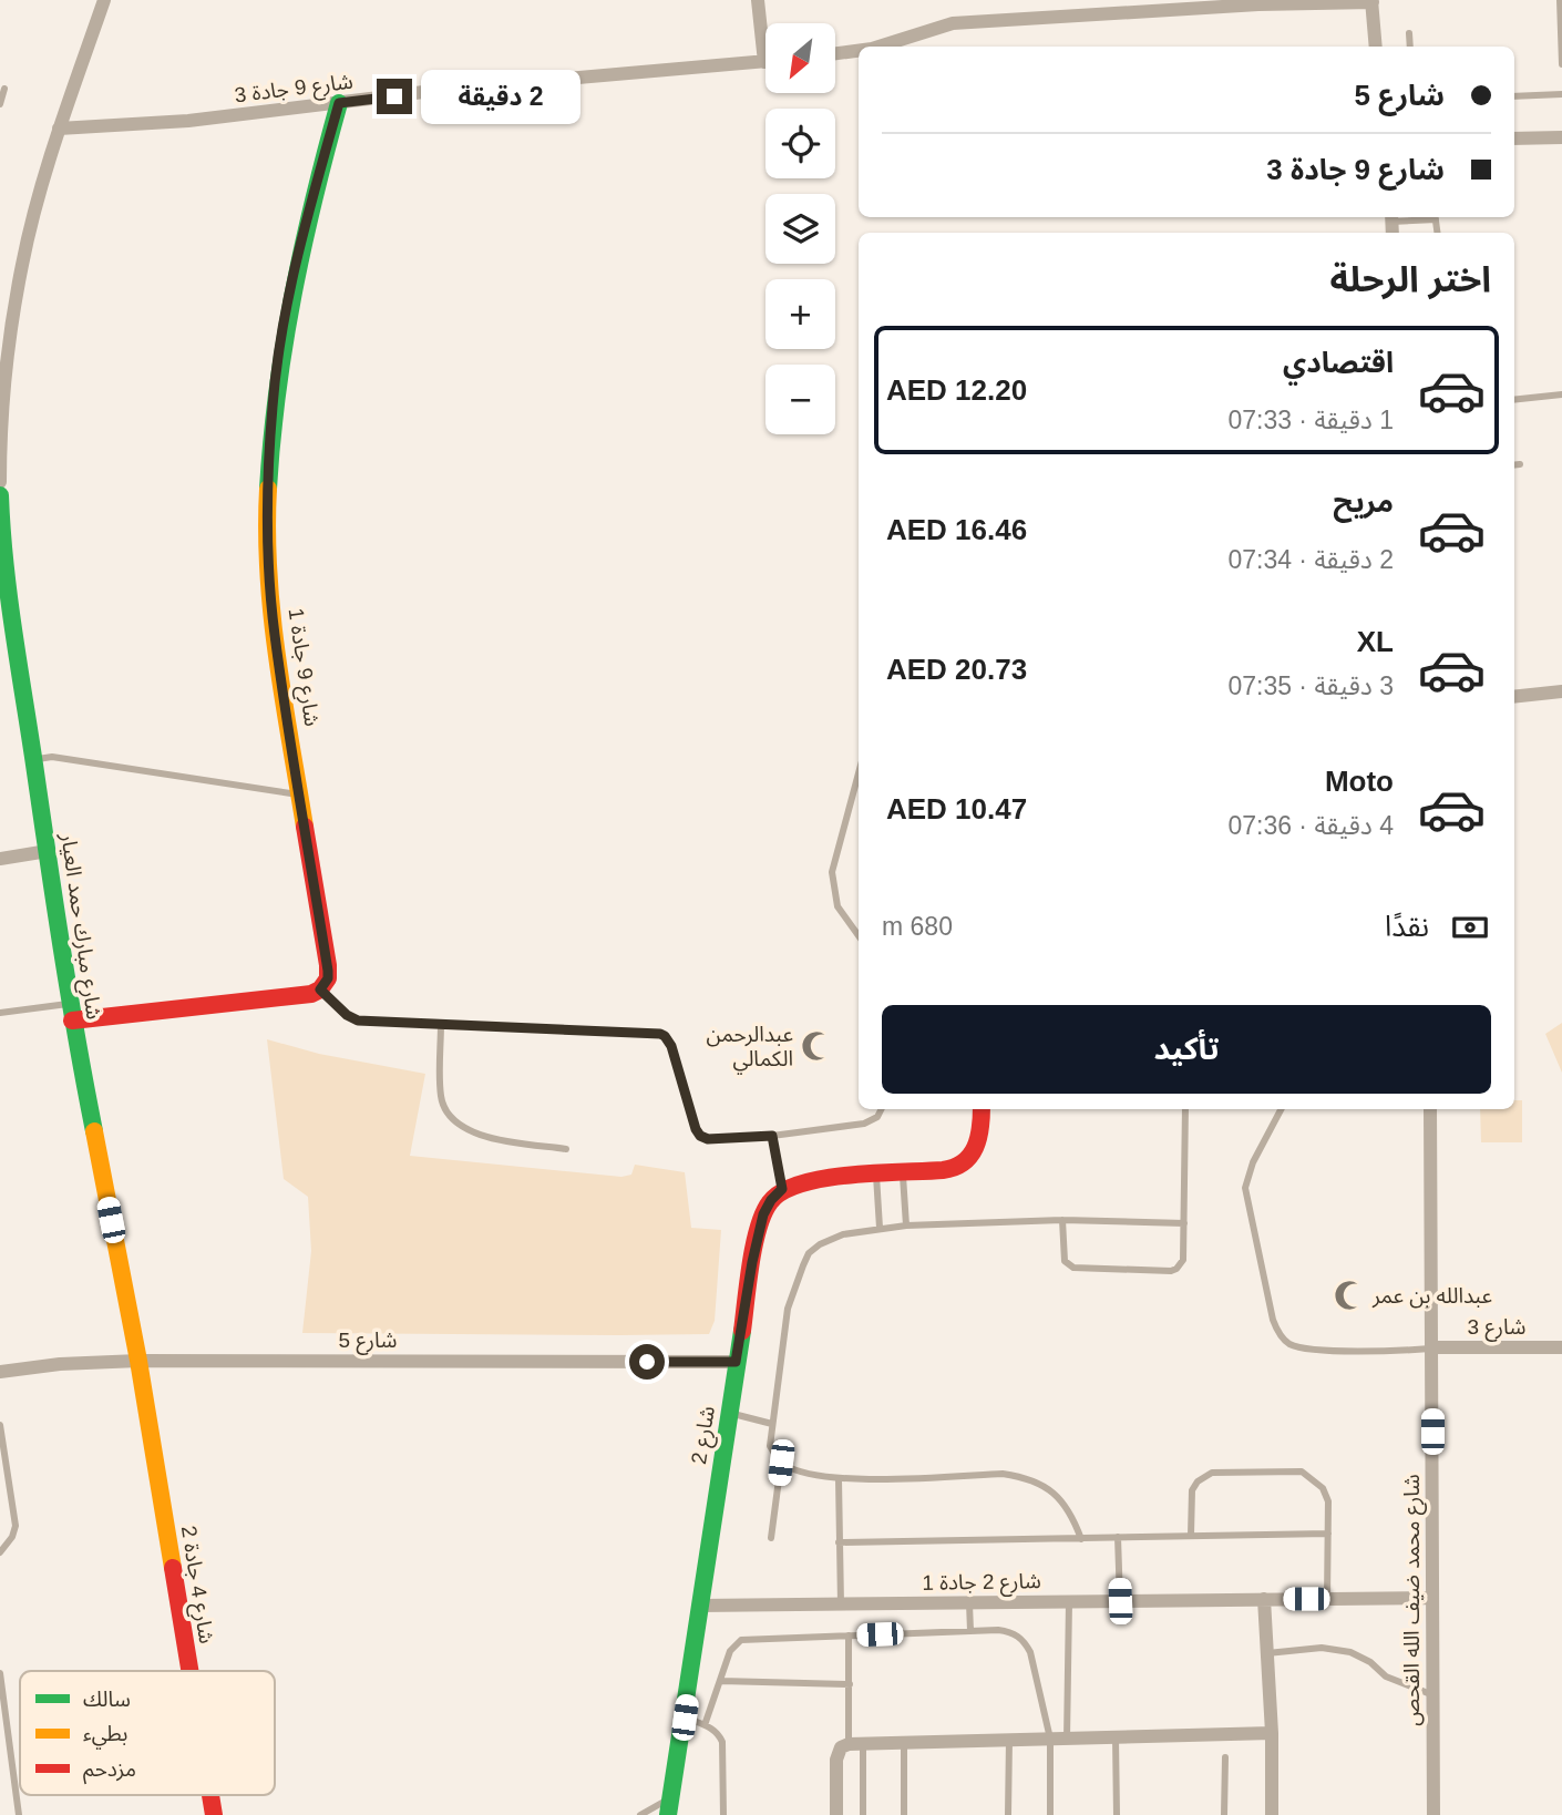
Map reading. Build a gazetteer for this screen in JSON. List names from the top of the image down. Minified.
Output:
{"streets":{"street":["شارع 9 جادة 3","شارع 9 جادة 1","شارع مبارك حمد العيار","شارع 3","شارع 5","شارع 2","شارع 2 جادة 1","شارع 4 جادة 2","شارع محمد ضيف الله القحص"]},"crossings":[["شارع 9 جادة 3","شارع 9 جادة 1"],["شارع مبارك حمد العيار","شارع 5"],["شارع مبارك حمد العيار","شارع 4 جادة 2"],["شارع 3","شارع محمد ضيف الله القحص"],["شارع 5","شارع 2"],["شارع 5","شارع 4 جادة 2"],["شارع 2","شارع 2 جادة 1"],["شارع 2 جادة 1","شارع محمد ضيف الله القحص"]],"places":{"mosque":["عبدالرحمن الكمالي","عبدالله بن عمر"]},"legend":["سالك","بطيء","مزدحم"],"north":"bottom left","page":{"map_buttons":["+","−"],"banner":["شارع 5","شارع 9 جادة 3"],"bubble":"2 دقيقة","heading":"اختر الرحلة","list":[{"name":"اقتصادي","note":"1 دقيقة · 07:33","value":"AED 12.20"},{"name":"مريح","note":"2 دقيقة · 07:34","value":"AED 16.46"},{"name":"XL","note":"3 دقيقة · 07:35","value":"AED 20.73"},{"name":"Moto","note":"4 دقيقة · 07:36","value":"AED 10.47"}],"pay":["نقدًا","680 m"],"buttons":"تأكيد"}}
